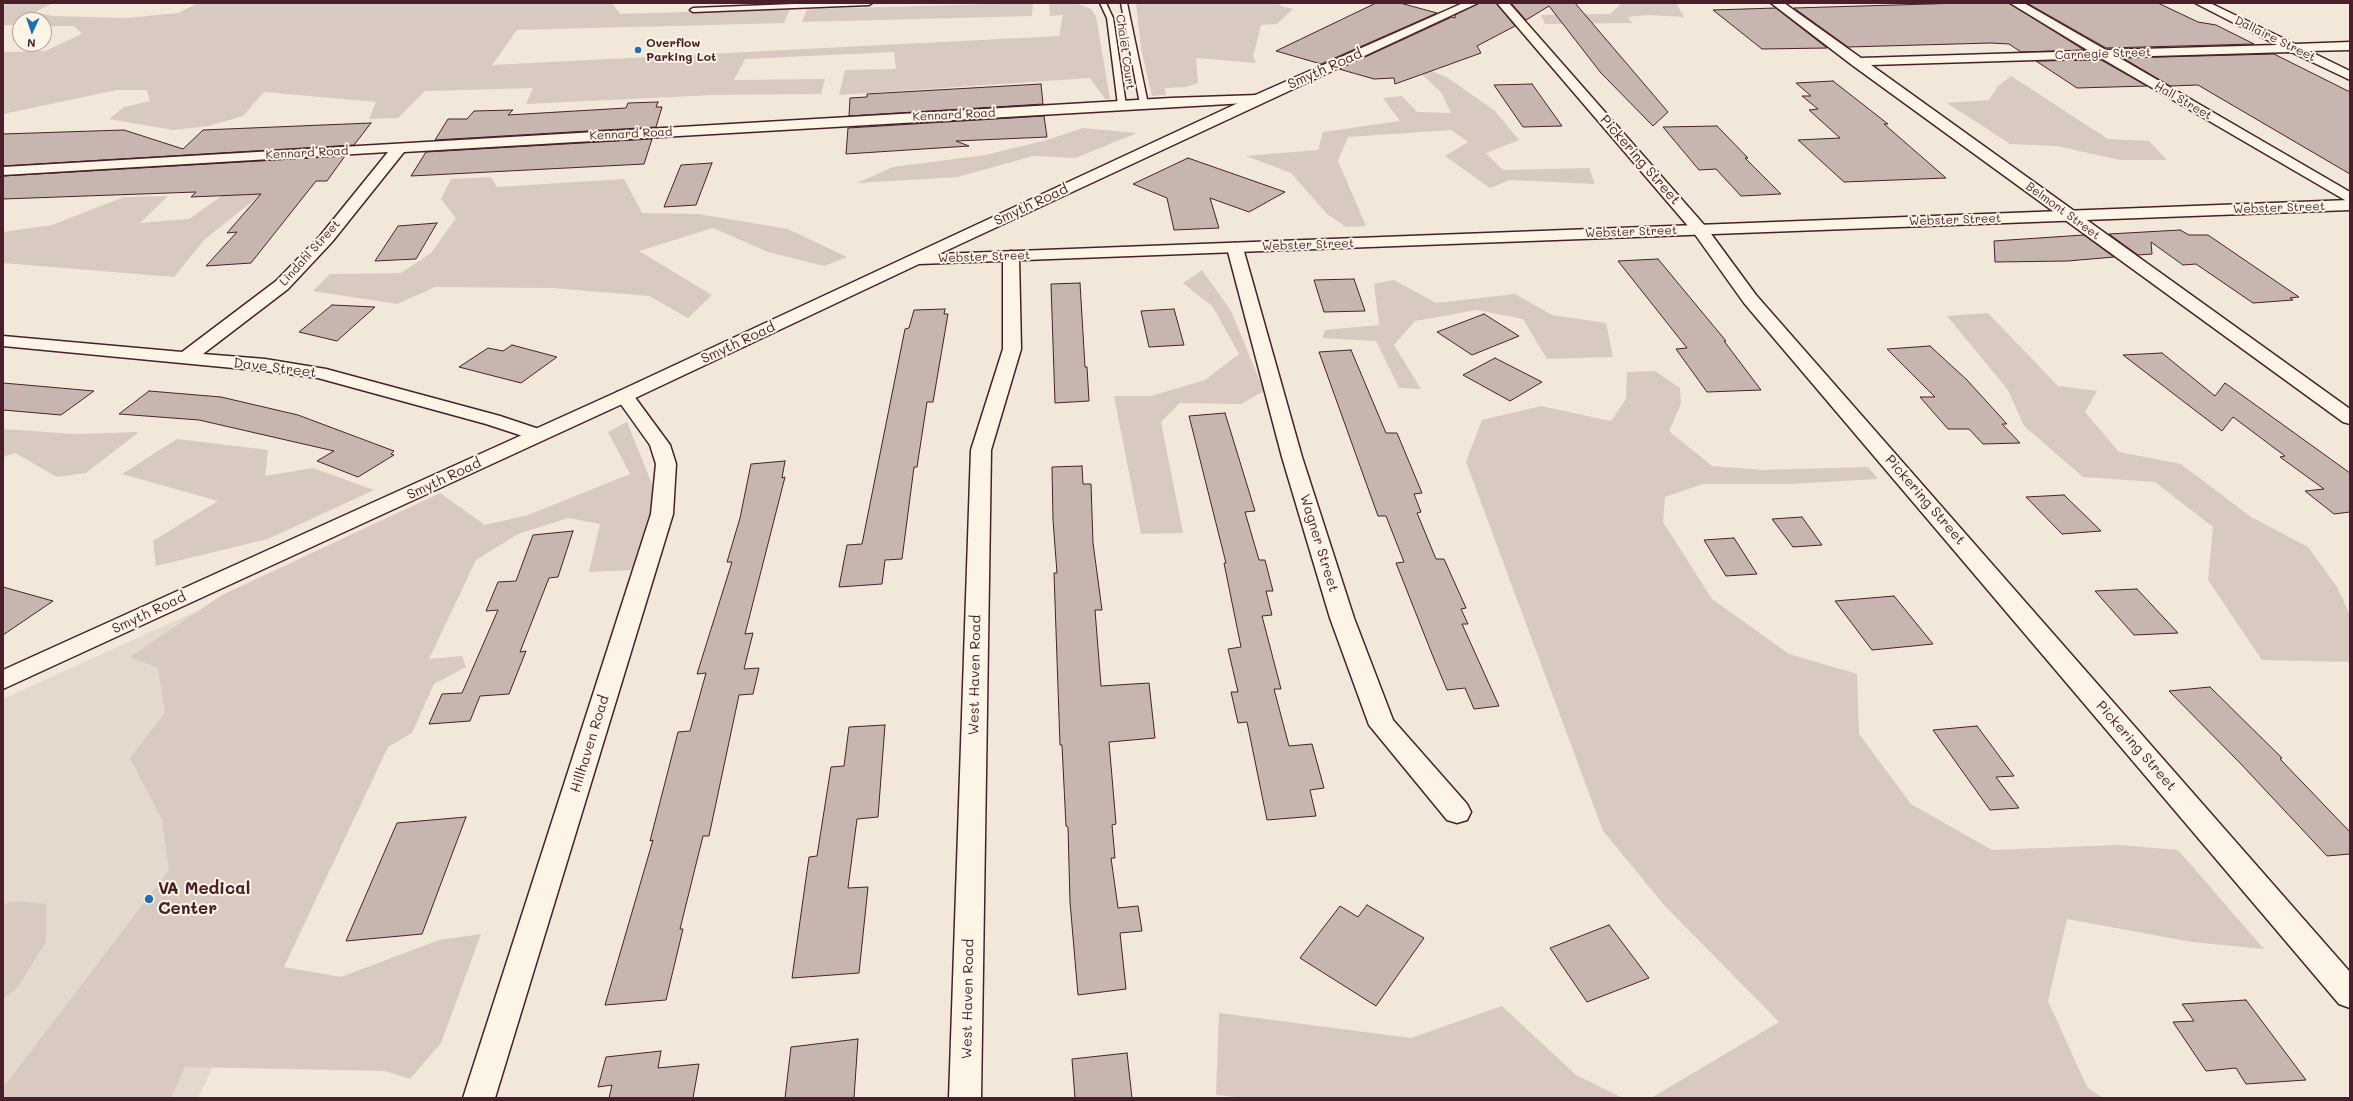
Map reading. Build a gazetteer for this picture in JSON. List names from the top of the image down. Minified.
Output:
{"streets":{"street":["Dallaire Street","Carnegie Street","Smyth Road","Hall Street","Kennard Road","Pickering Street","Webster Street","Belmont Street","Lindahl Street","Dave Street","Wagner Street","West Haven Road","Hillhaven Road"],"lane":["Chalet Court"]},"crossings":[["Dallaire Street","Carnegie Street"],["Chalet Court","Kennard Road"],["Carnegie Street","Hall Street"],["Carnegie Street","Belmont Street"],["Smyth Road","Kennard Road"],["Smyth Road","Webster Street"],["Smyth Road","Dave Street"],["Smyth Road","Hillhaven Road"],["Kennard Road","Lindahl Street"],["Pickering Street","Webster Street"],["Webster Street","Belmont Street"],["Webster Street","Wagner Street"],["Webster Street","West Haven Road"],["Lindahl Street","Dave Street"]],"places":["Overflow Parking Lot","VA Medical Center"],"north":"bottom"}
